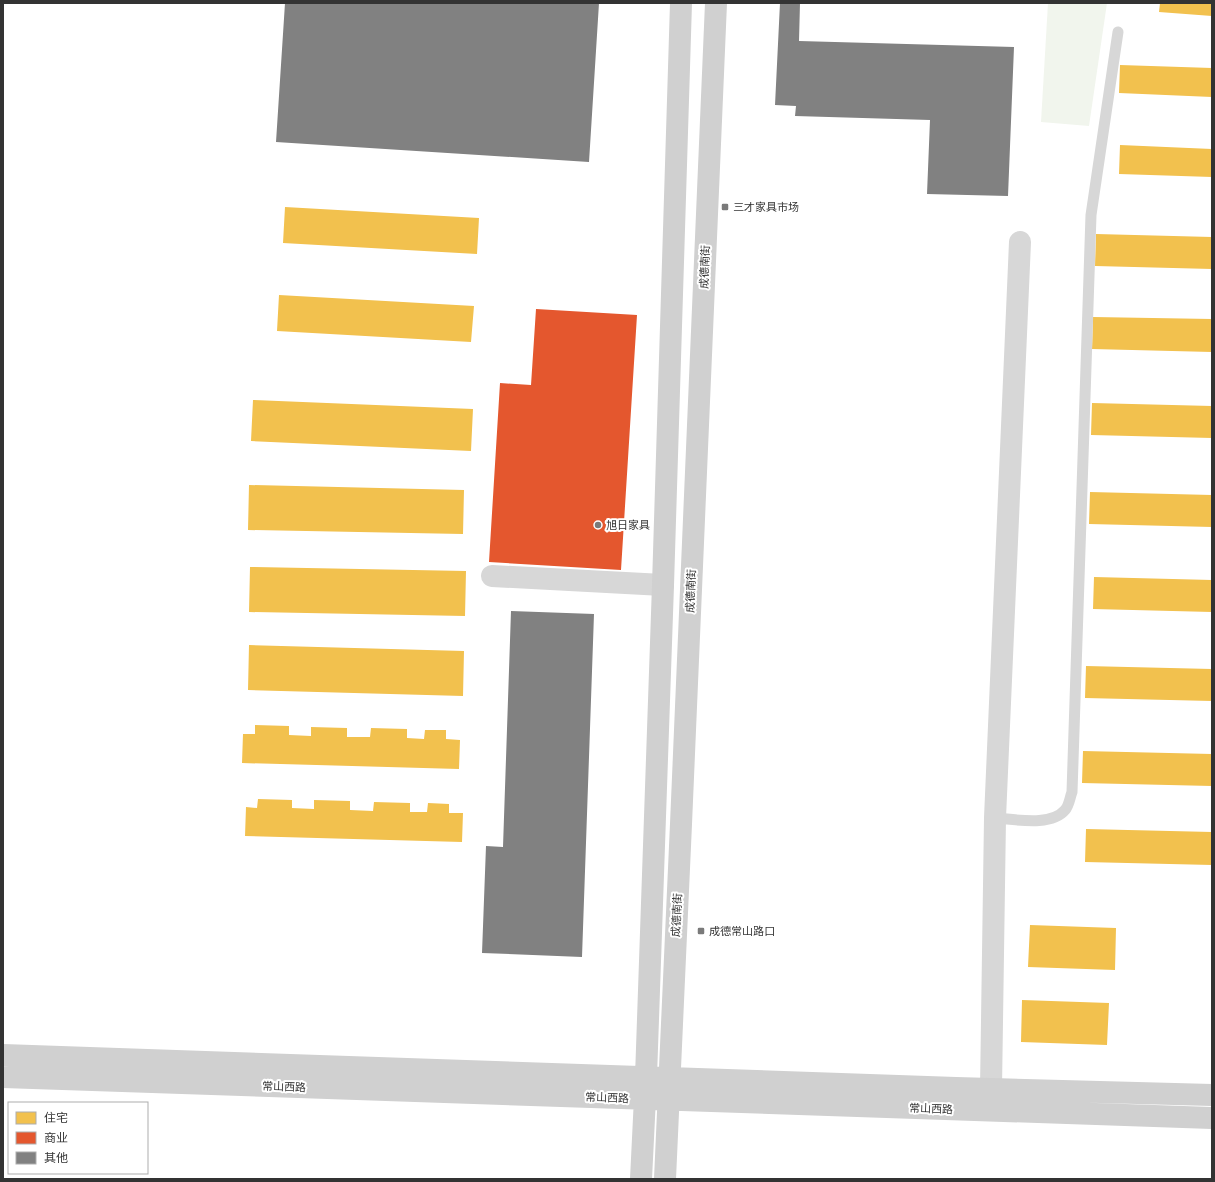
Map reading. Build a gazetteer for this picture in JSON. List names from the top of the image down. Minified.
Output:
{"streets":{"main road":["成德南街","常山西路"]},"crossings":[["成德南街","常山西路"]],"places":{"transit":["三才家具市场","成德常山路口"],"other":["旭日家具"]},"legend":["住宅","商业","其他"]}
